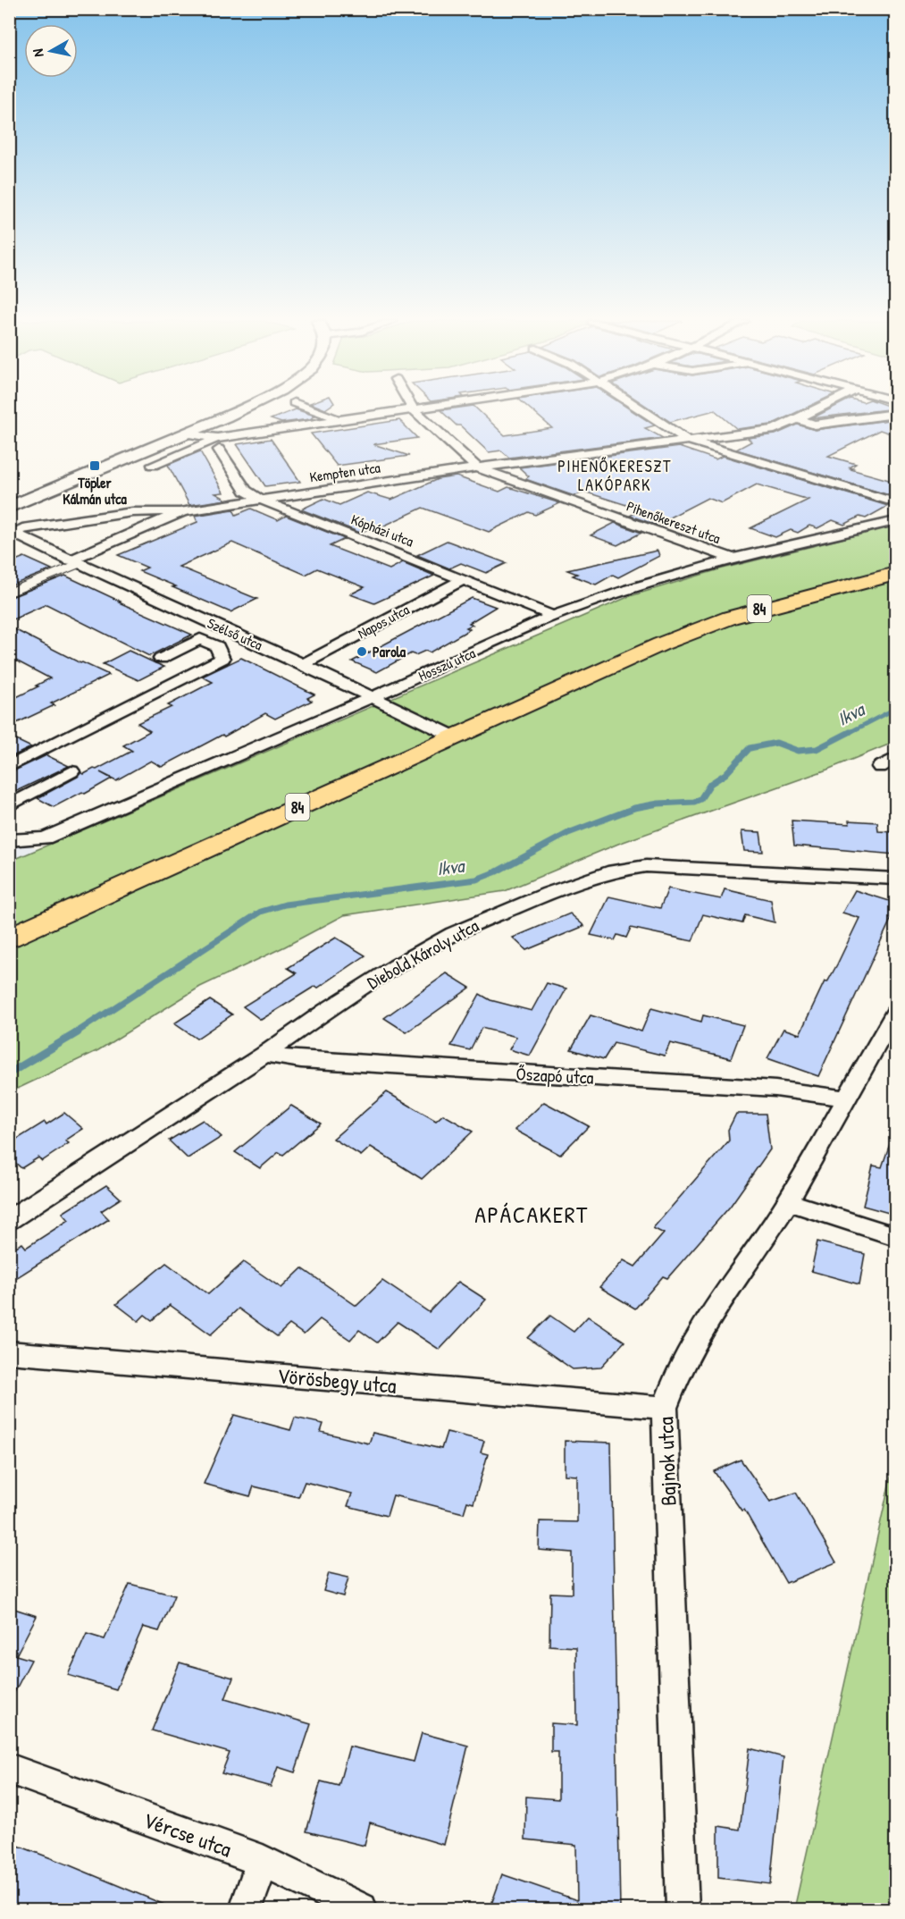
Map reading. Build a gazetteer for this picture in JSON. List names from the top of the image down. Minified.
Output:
{"streets":{"main road":["84"],"street":["Kempten utca","Pihenőkereszt utca","Kópházi utca","Napos utca","Szélső utca","Hosszú utca","Diebold Károly utca","Őszapó utca","Vörösbegy utca","Bajnok utca","Vércse utca"]},"crossings":[["Kempten utca","Pihenőkereszt utca"],["Kempten utca","Kópházi utca"],["Kempten utca","Szélső utca"],["Pihenőkereszt utca","Hosszú utca"],["Kópházi utca","Napos utca"],["Kópházi utca","Hosszú utca"],["84","Szélső utca"],["Napos utca","Szélső utca"],["Szélső utca","Hosszú utca"],["Diebold Károly utca","Őszapó utca"],["Őszapó utca","Bajnok utca"],["Vörösbegy utca","Bajnok utca"]],"districts":["PIHENŐKERESZT LAKÓPARK","APÁCAKERT"],"water":["Ikva"],"places":{"transit":["Töpler Kálmán utca"],"other":["Parola"]},"north":"left"}
